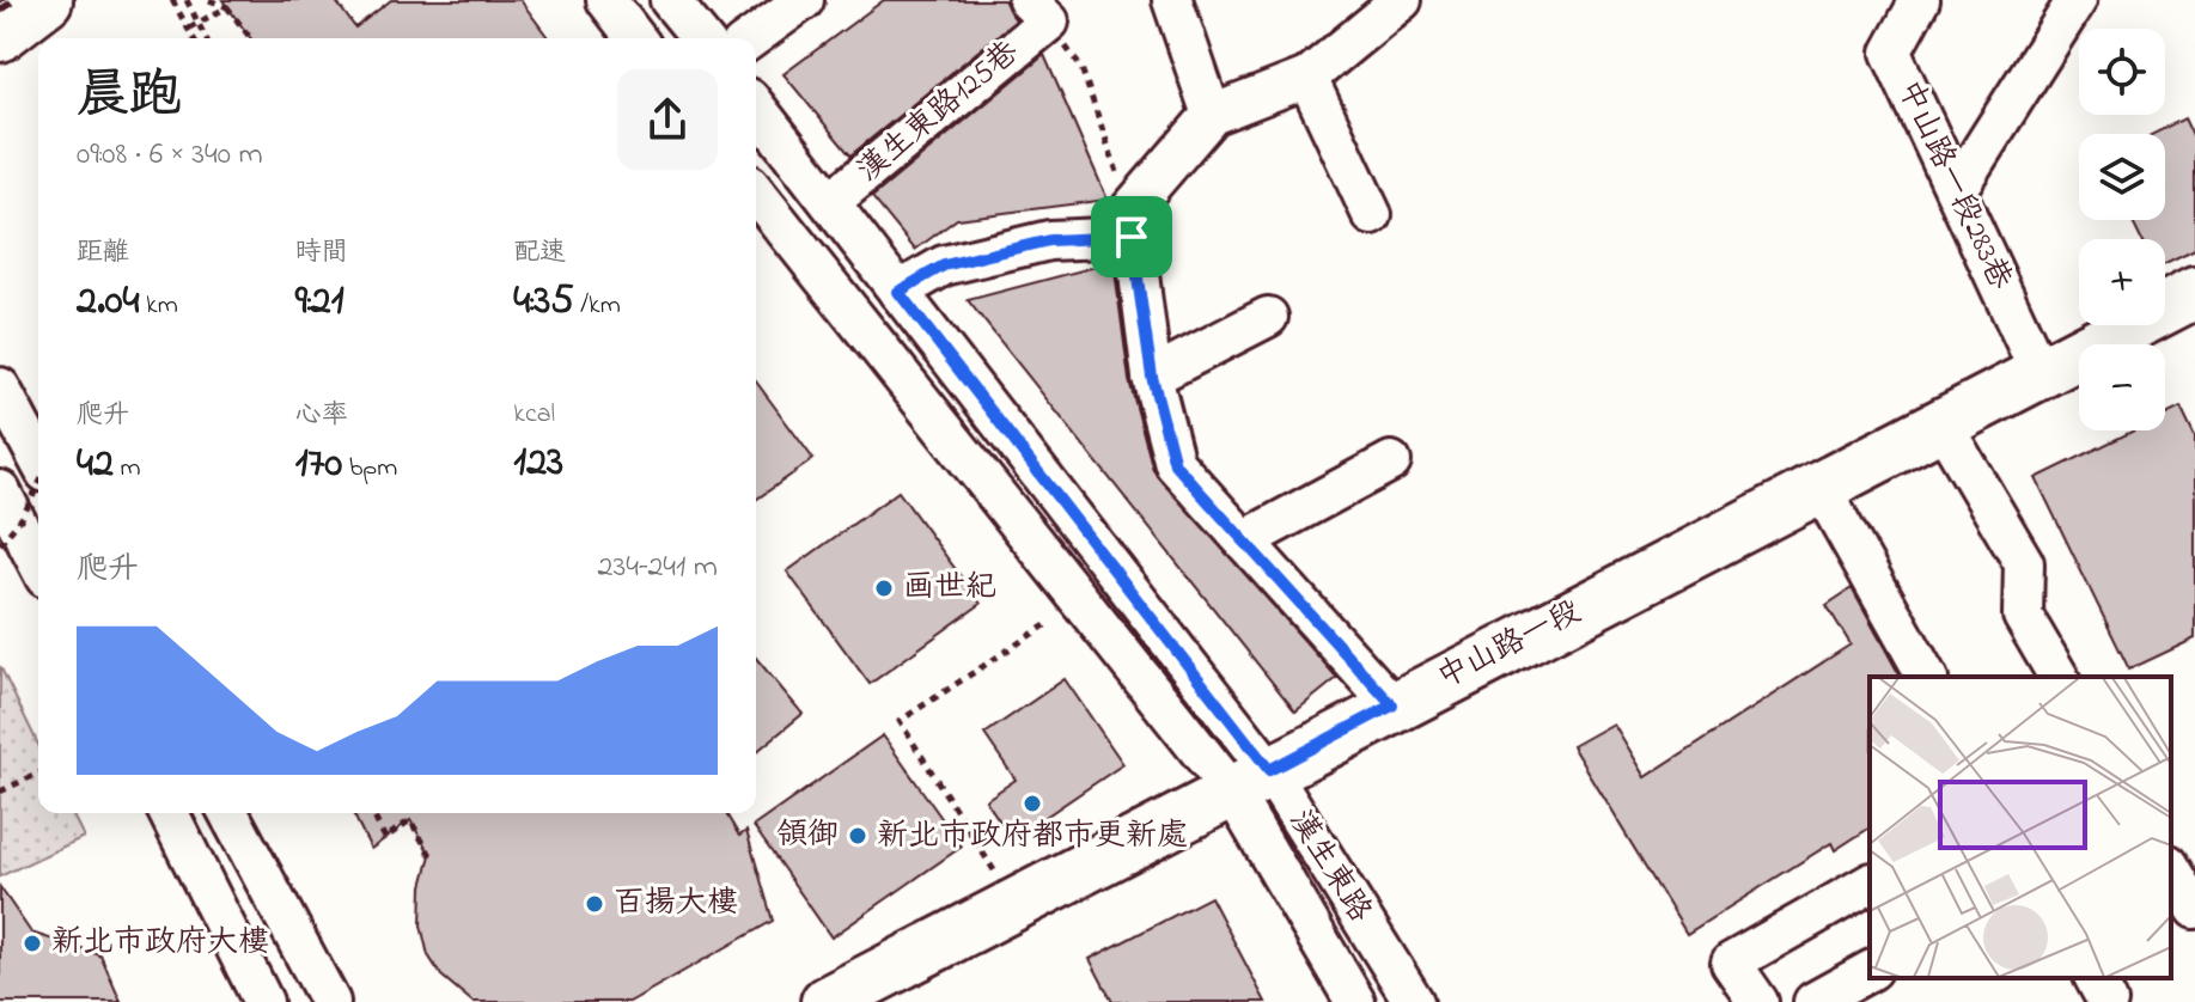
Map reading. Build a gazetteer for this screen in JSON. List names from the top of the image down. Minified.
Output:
{"streets":{"main road":["中山路一段"],"street":["漢生東路125巷","中山路一段283巷","漢生東路"]},"crossings":[["漢生東路125巷","漢生東路"],["中山路一段283巷","中山路一段"],["中山路一段","漢生東路"]],"places":["画世紀","新北市政府都市更新處","領御","百揚大樓","新北市政府大樓"],"page":{"map_buttons":["+","−"],"heading":["晨跑","09:08 · 6 × 340 m"],"stats":[["距離","2.04 km"],["時間","9:21"],["配速","4:35 /km"],["爬升","42 m"],["心率","170 bpm"],["kcal","123"]],"chart":["爬升","234–241 m"]}}
